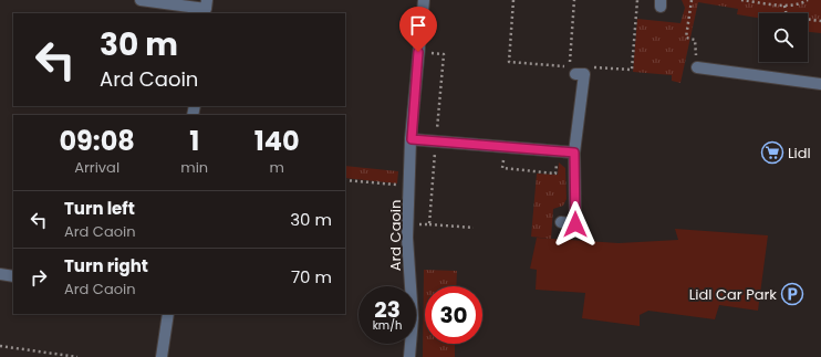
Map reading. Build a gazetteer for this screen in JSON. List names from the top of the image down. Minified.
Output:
{"streets":{"street":["Ard Caoin"]},"places":{"supermarket":["Lidl"],"parking":["Lidl Car Park"]},"page":{"turn":["30 m","Ard Caoin"],"eta":["09:08","Arrival","1","min","140","m"],"list":[{"name":"Turn left","note":"Ard Caoin","value":"30 m"},{"name":"Turn right","note":"Ard Caoin","value":"70 m"}],"speed":"23 km/h","limit":"30"}}
